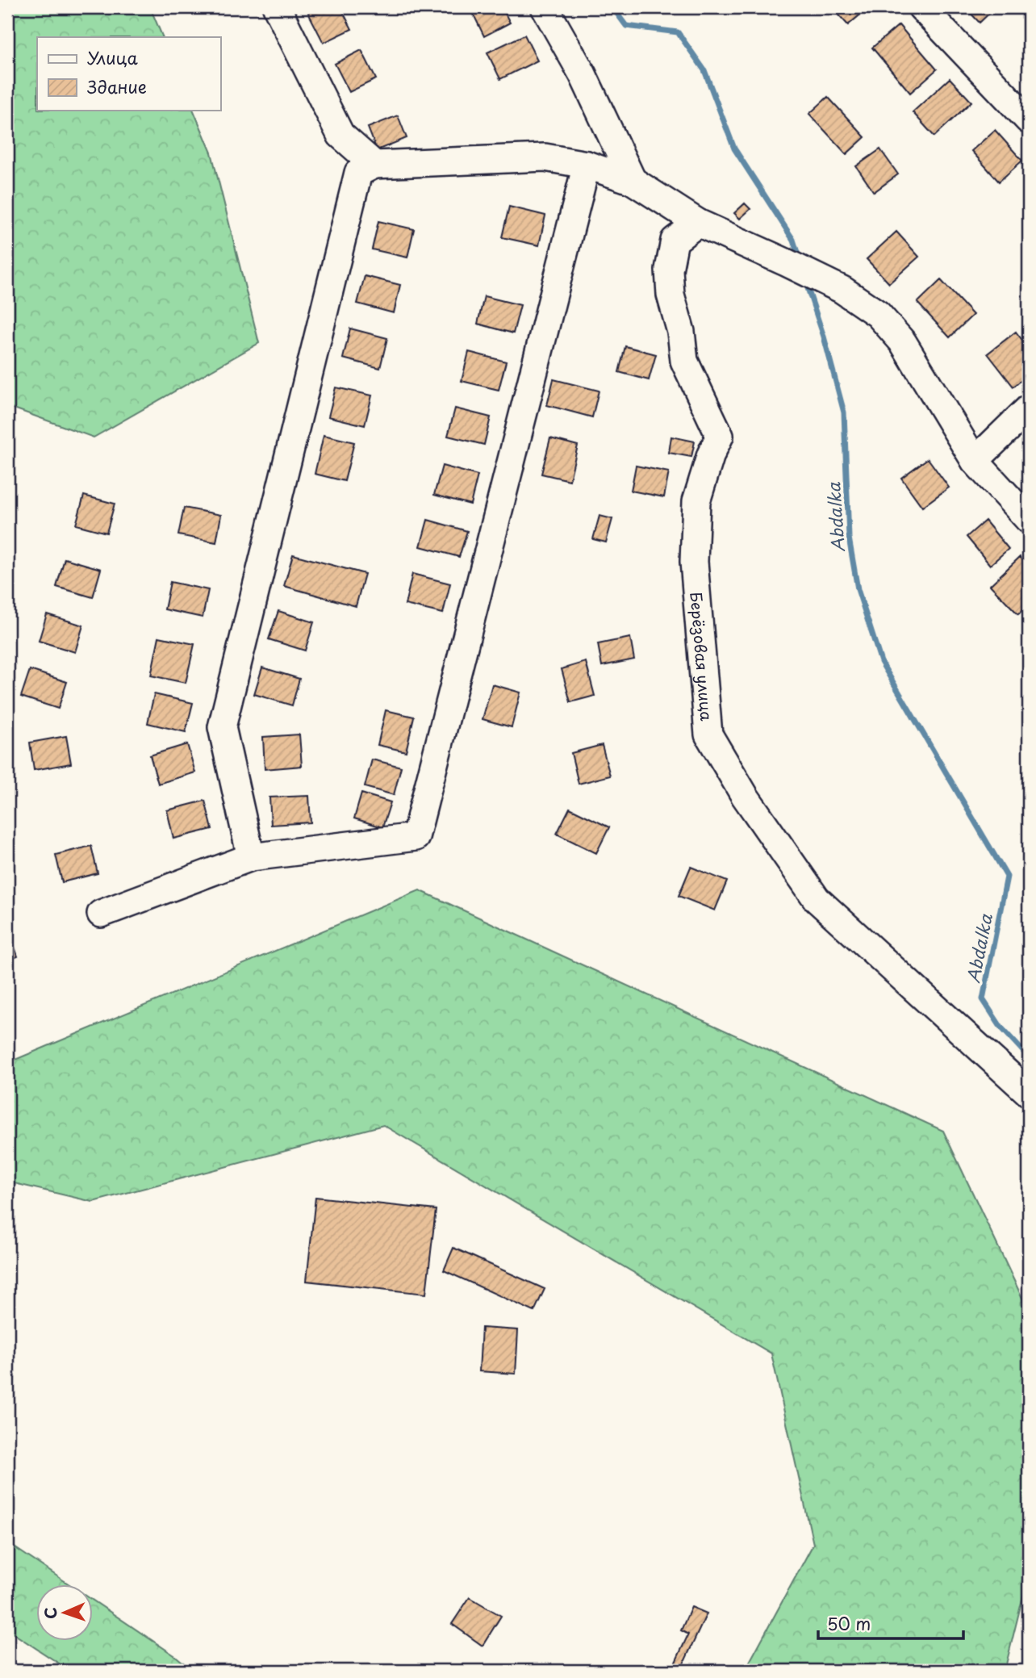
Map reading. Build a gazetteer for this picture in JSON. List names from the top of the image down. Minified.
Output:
{"streets":{"street":["Берёзовая улица"]},"water":["Abdalka"],"legend":["Улица","Здание"],"scale_bar":"50 m","north":"left"}
